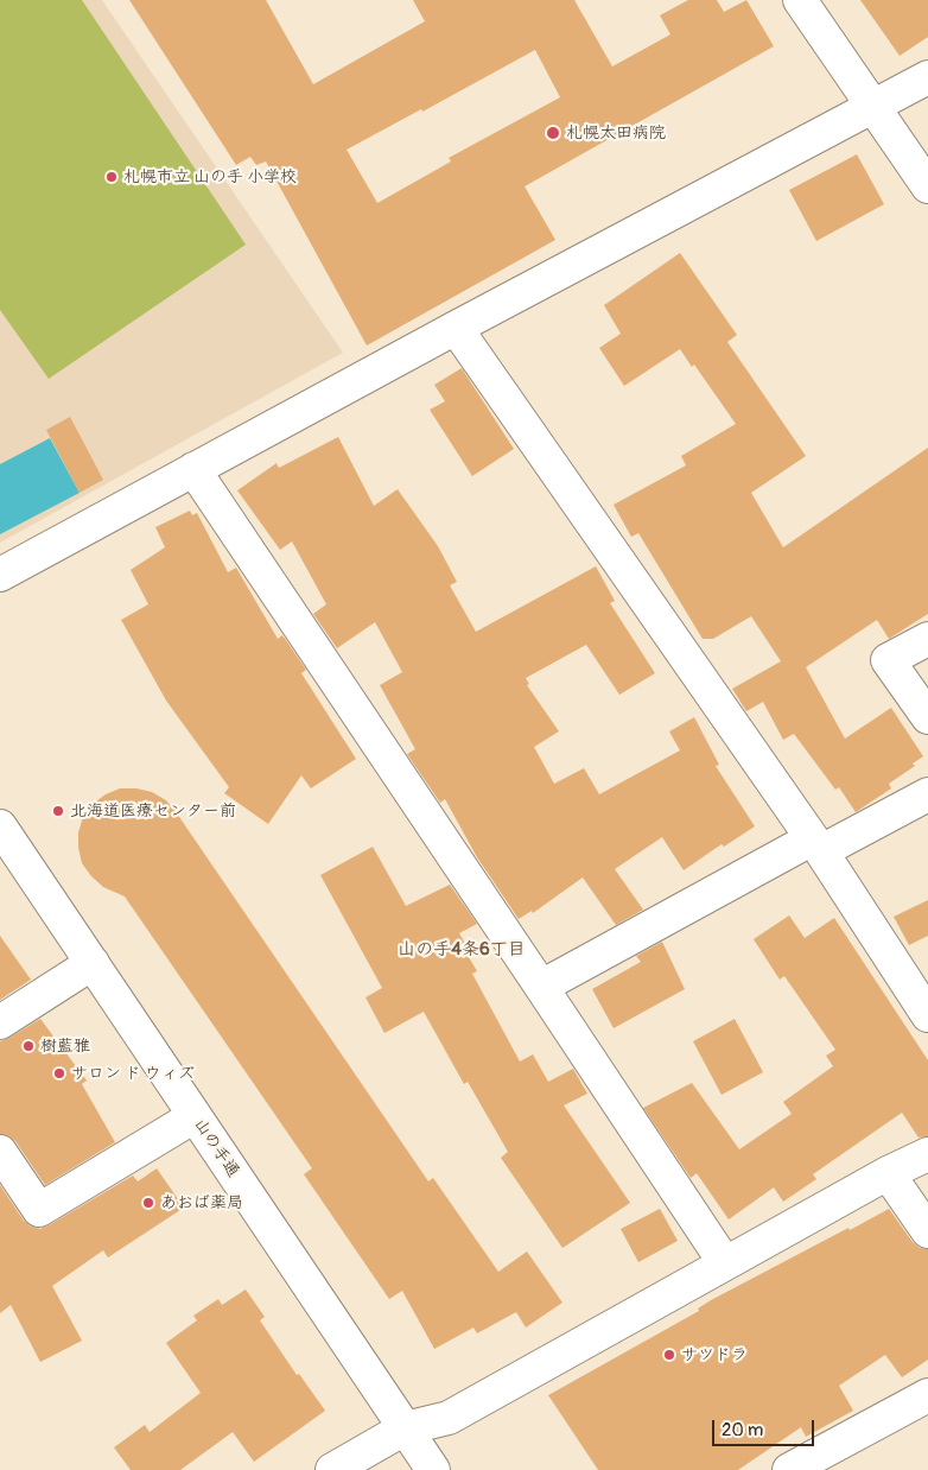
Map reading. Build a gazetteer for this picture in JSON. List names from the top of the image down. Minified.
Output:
{"streets":{"street":["山の手通"]},"districts":["山の手4条6丁目"],"places":["札幌太田病院","札幌市立 山の手 小学校","北海道医療センター前","樹藍雅","サロン ド ウィズ","あおば薬局","サツドラ"],"scale_bar":"20 m"}
